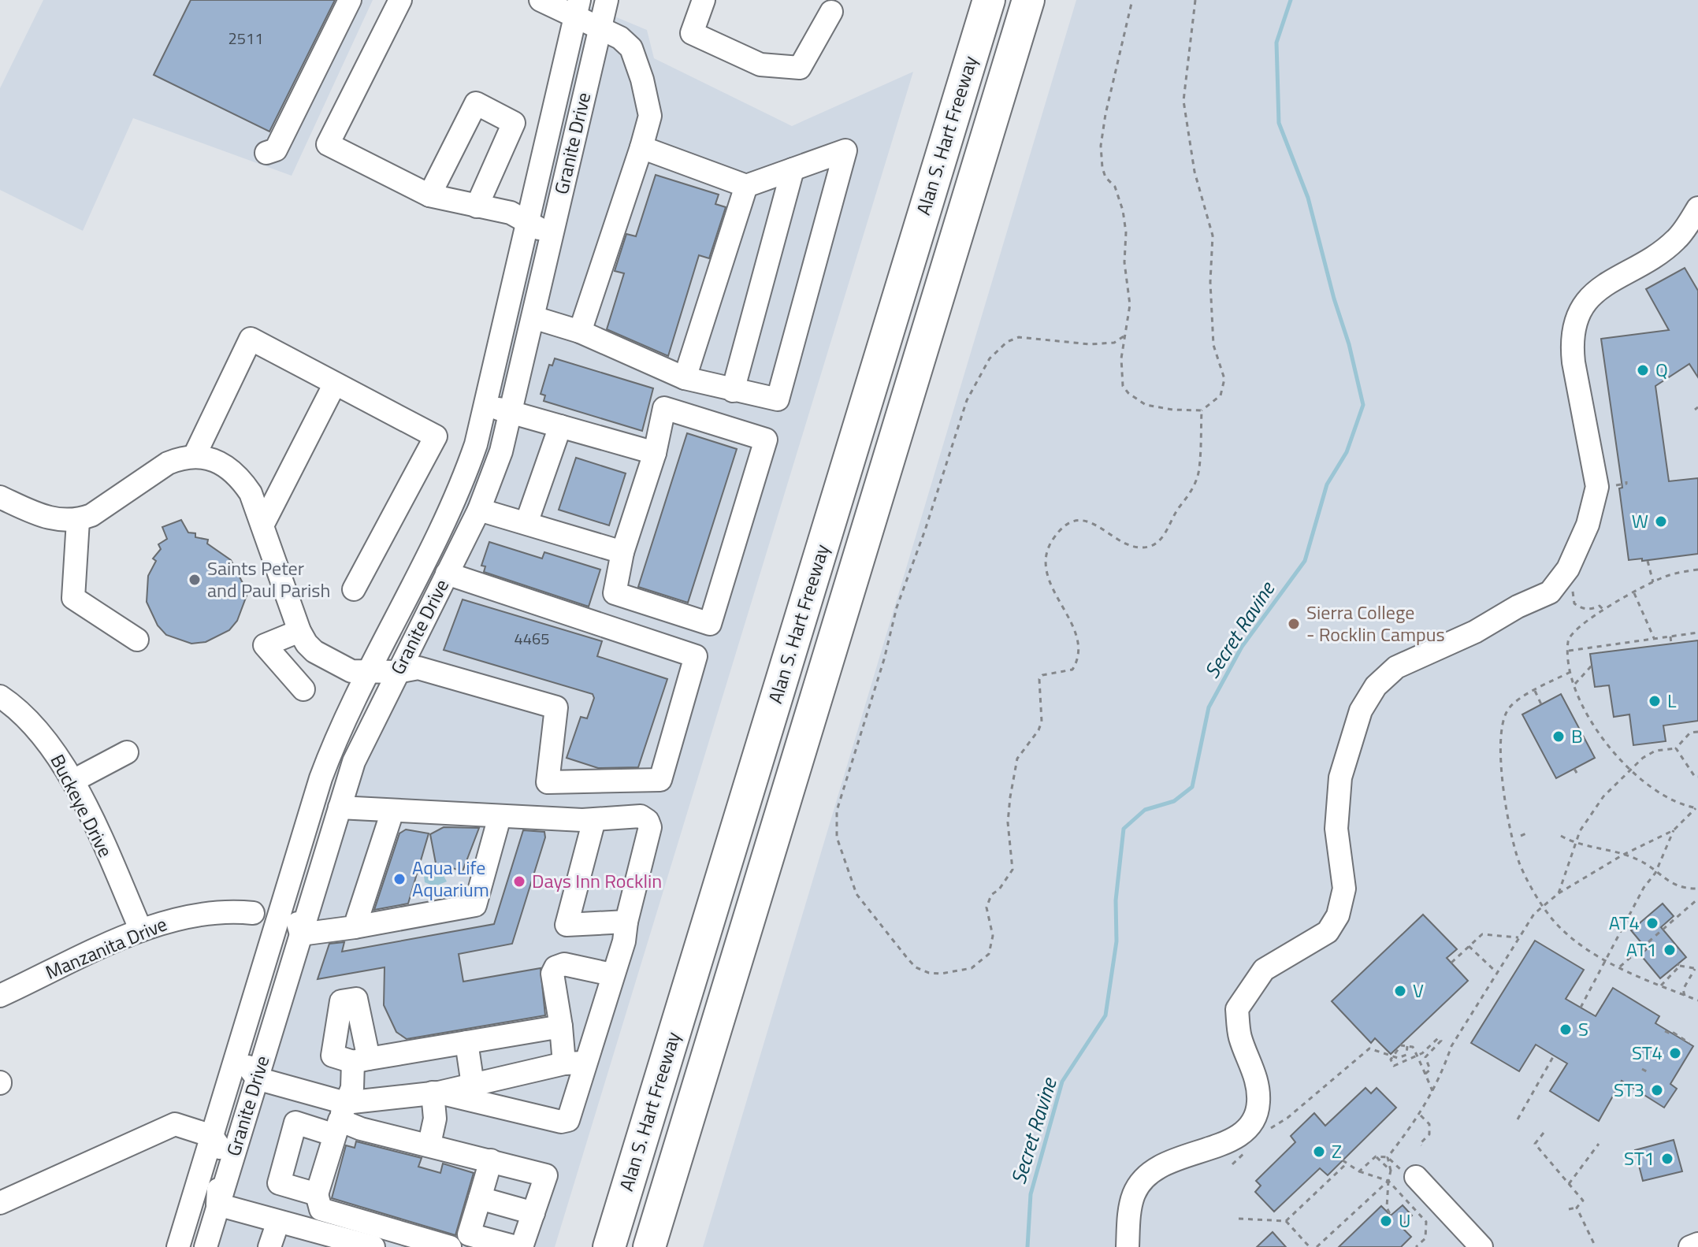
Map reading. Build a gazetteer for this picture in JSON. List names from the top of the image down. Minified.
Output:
{"streets":{"highway":["Alan S. Hart Freeway"],"street":["Granite Drive","Buckeye Drive","Manzanita Drive"]},"crossings":[["Buckeye Drive","Manzanita Drive"]],"water":["Secret Ravine"],"places":["Q","W","Saints Peter and Paul Parish","Sierra College - Rocklin Campus","L","B","Aqua Life Aquarium","Days Inn Rocklin","AT4","AT1","V","S","ST4","ST3","Z","ST1","U"],"house_numbers":["2511","4465"]}
